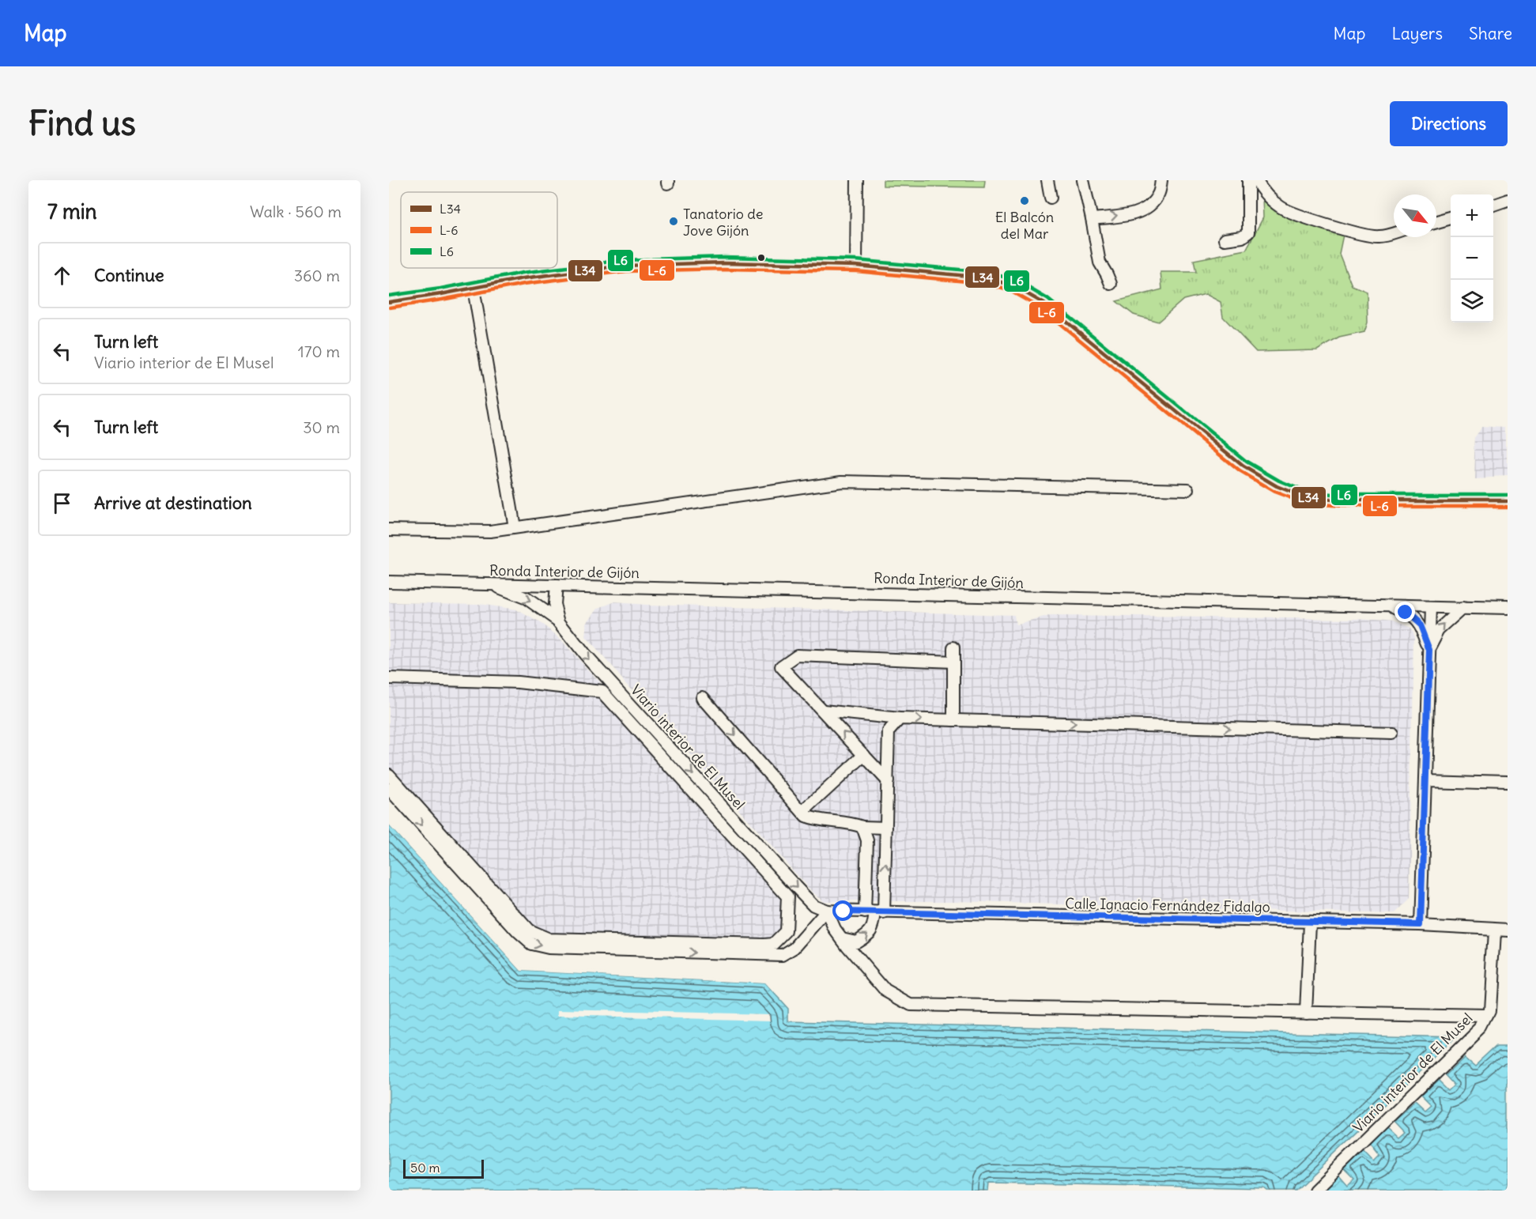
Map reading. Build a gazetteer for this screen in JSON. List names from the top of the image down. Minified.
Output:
{"streets":{"street":["Ronda Interior de Gijón","Viario interior de El Musel","Calle Ignacio Fernández Fidalgo"]},"crossings":[["Ronda Interior de Gijón","Viario interior de El Musel"],["Viario interior de El Musel","Calle Ignacio Fernández Fidalgo"]],"places":["El Balcón del Mar","Tanatorio de Jove Gijón"],"lines":["transit line L6","transit line L34","transit line L-6"],"legend":["L34","L-6","L6"],"scale_bar":"50 m","north":"bottom right","page":{"header":"Map","nav":["Map","Layers","Share"],"buttons":"Directions","title":"Find us","heading":["7 min","Walk · 560 m"],"map_buttons":["+","−"],"list":[["Continue","360 m"],["Turn left","Viario interior de El Musel","170 m"],["Turn left","30 m"],"Arrive at destination"],"scale":"50 m"}}
